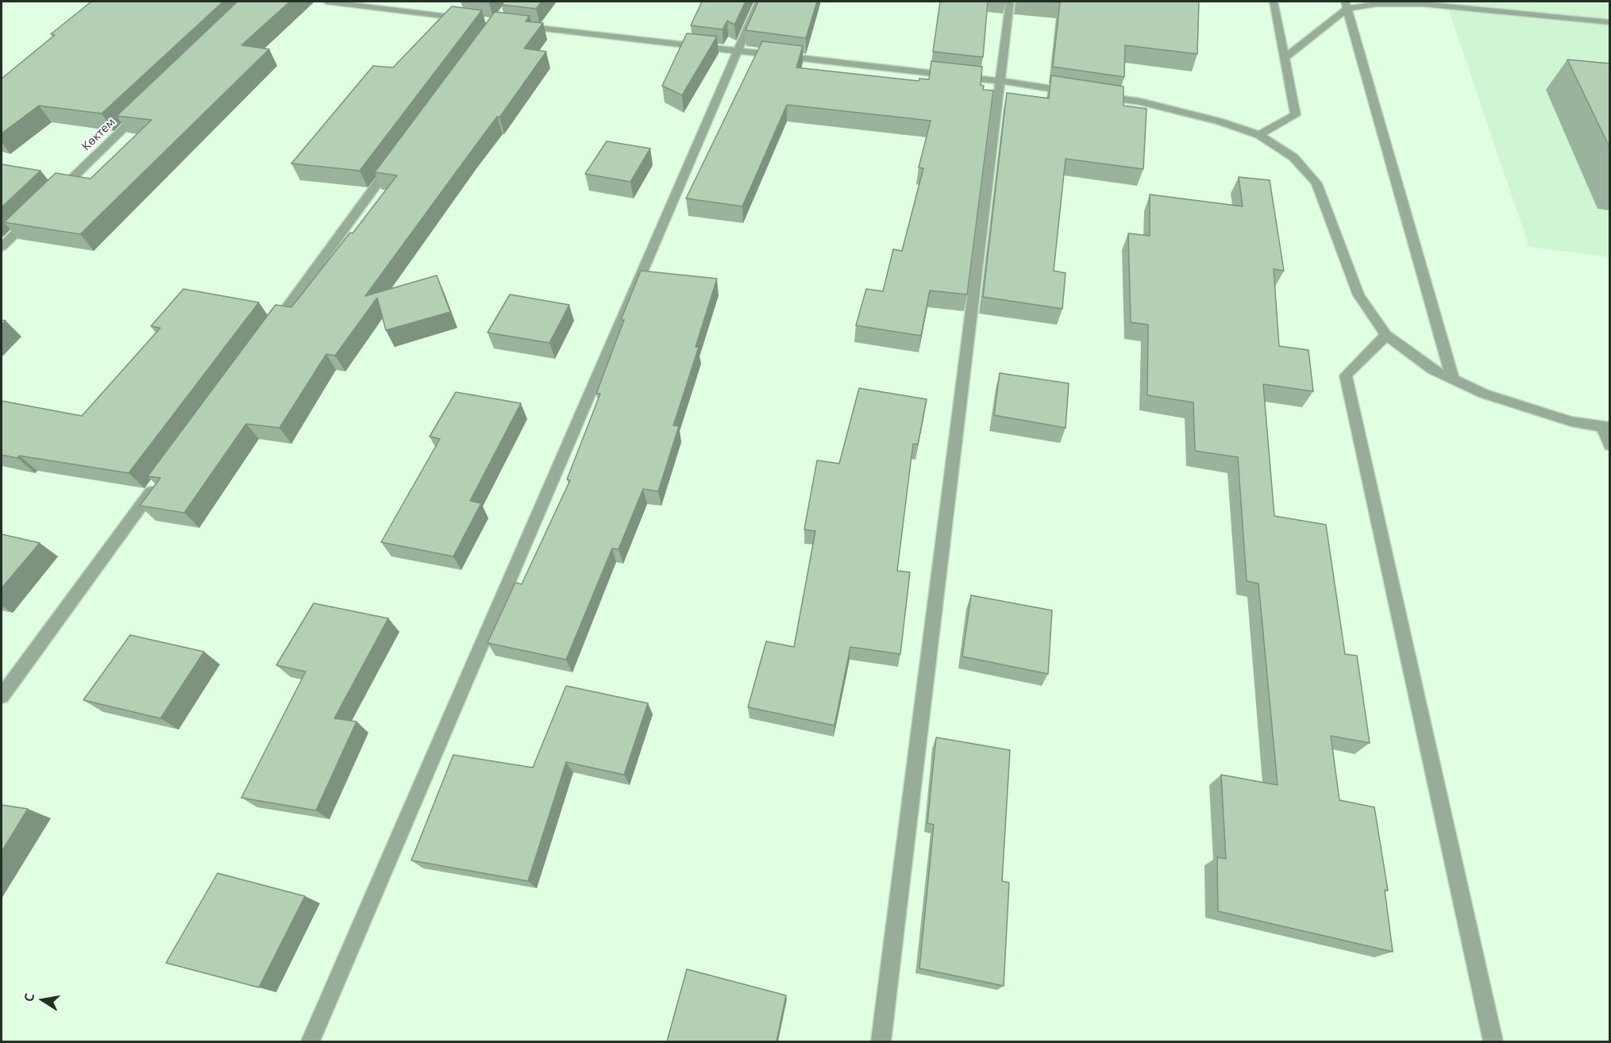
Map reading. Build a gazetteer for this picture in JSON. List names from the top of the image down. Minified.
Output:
{"streets":{"street":["Көктем"]},"north":"left"}
